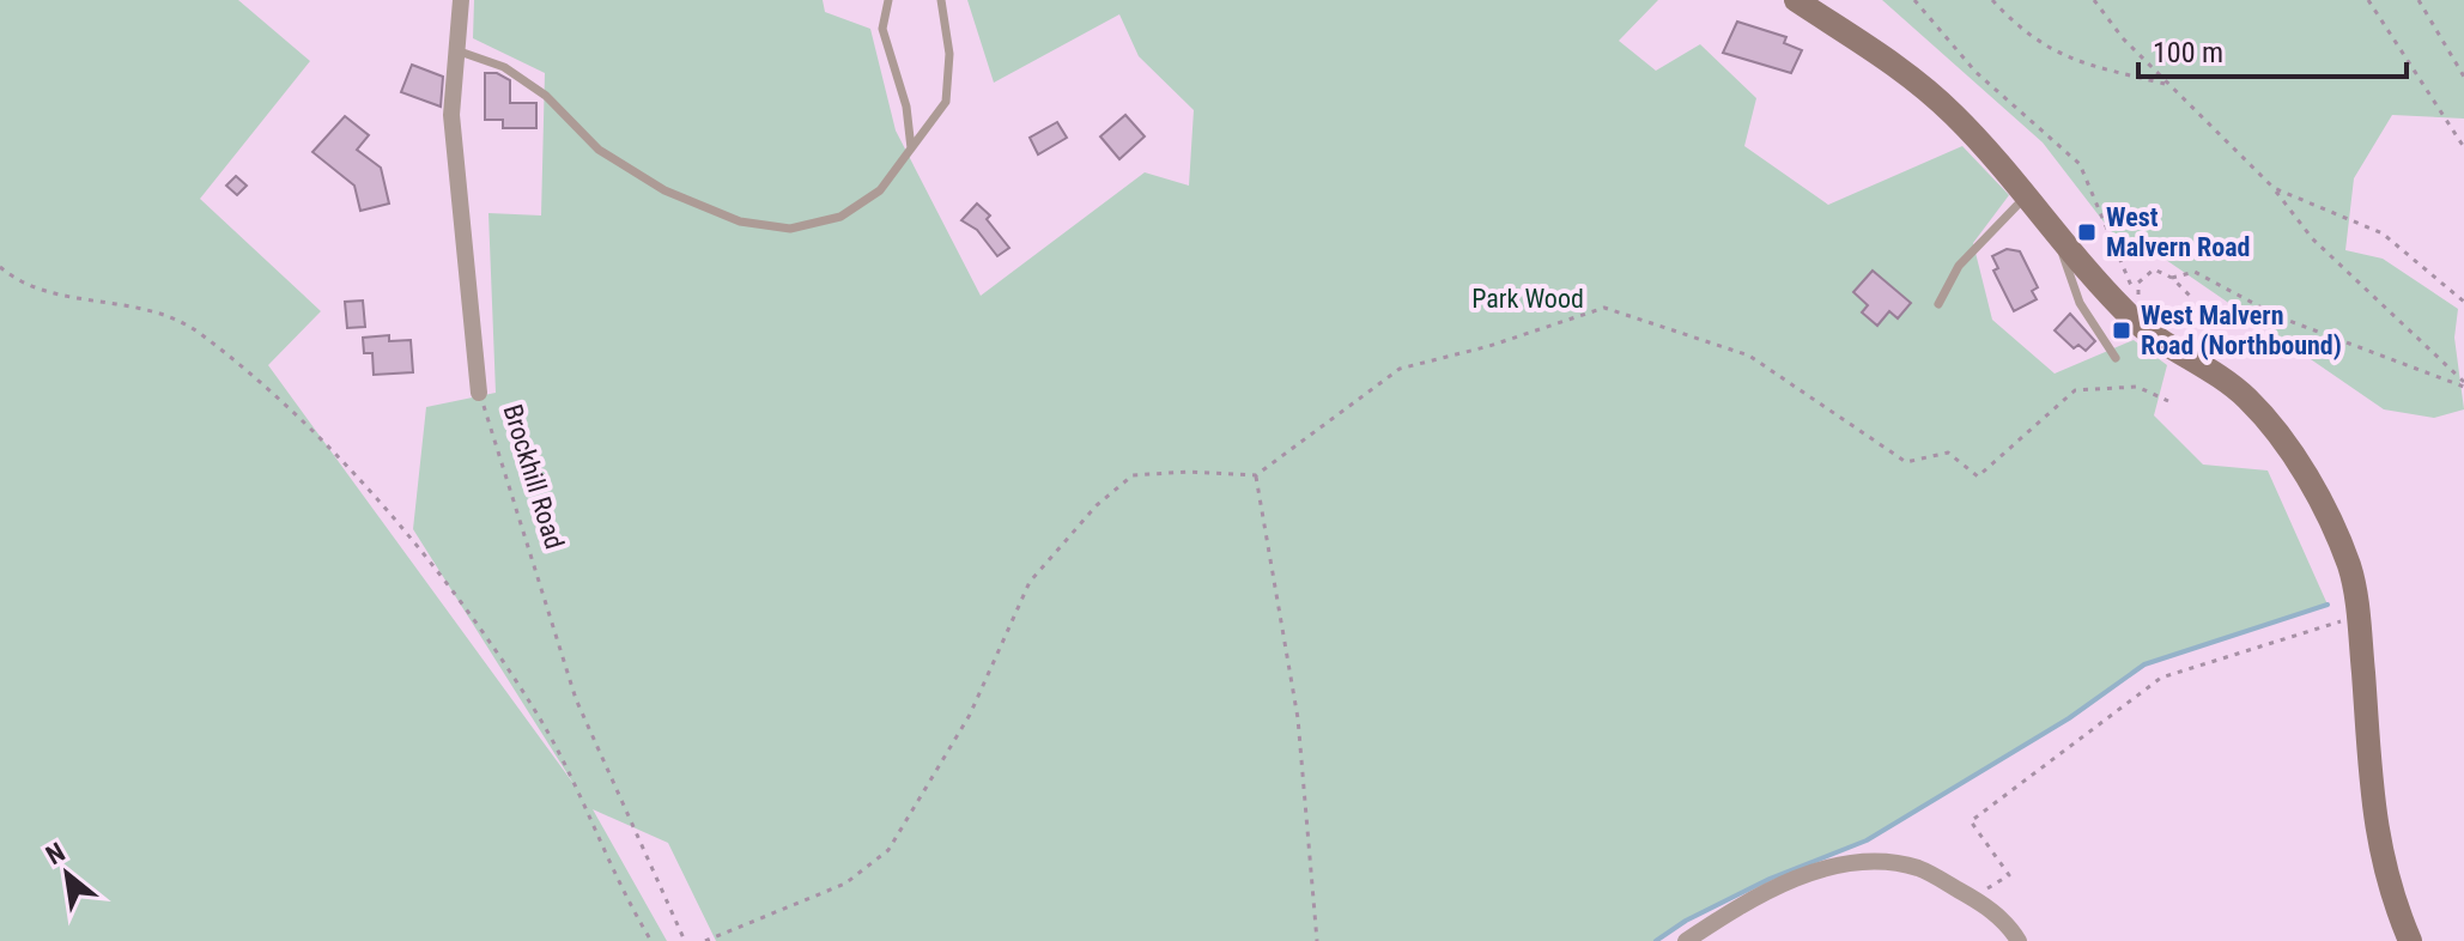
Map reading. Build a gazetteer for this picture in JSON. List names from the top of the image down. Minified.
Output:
{"streets":{"street":["Brockhill Road"]},"parks":["Park Wood"],"places":{"transit":["West Malvern Road","West Malvern Road (Northbound)"]},"scale_bar":"100 m","north":"top left"}
